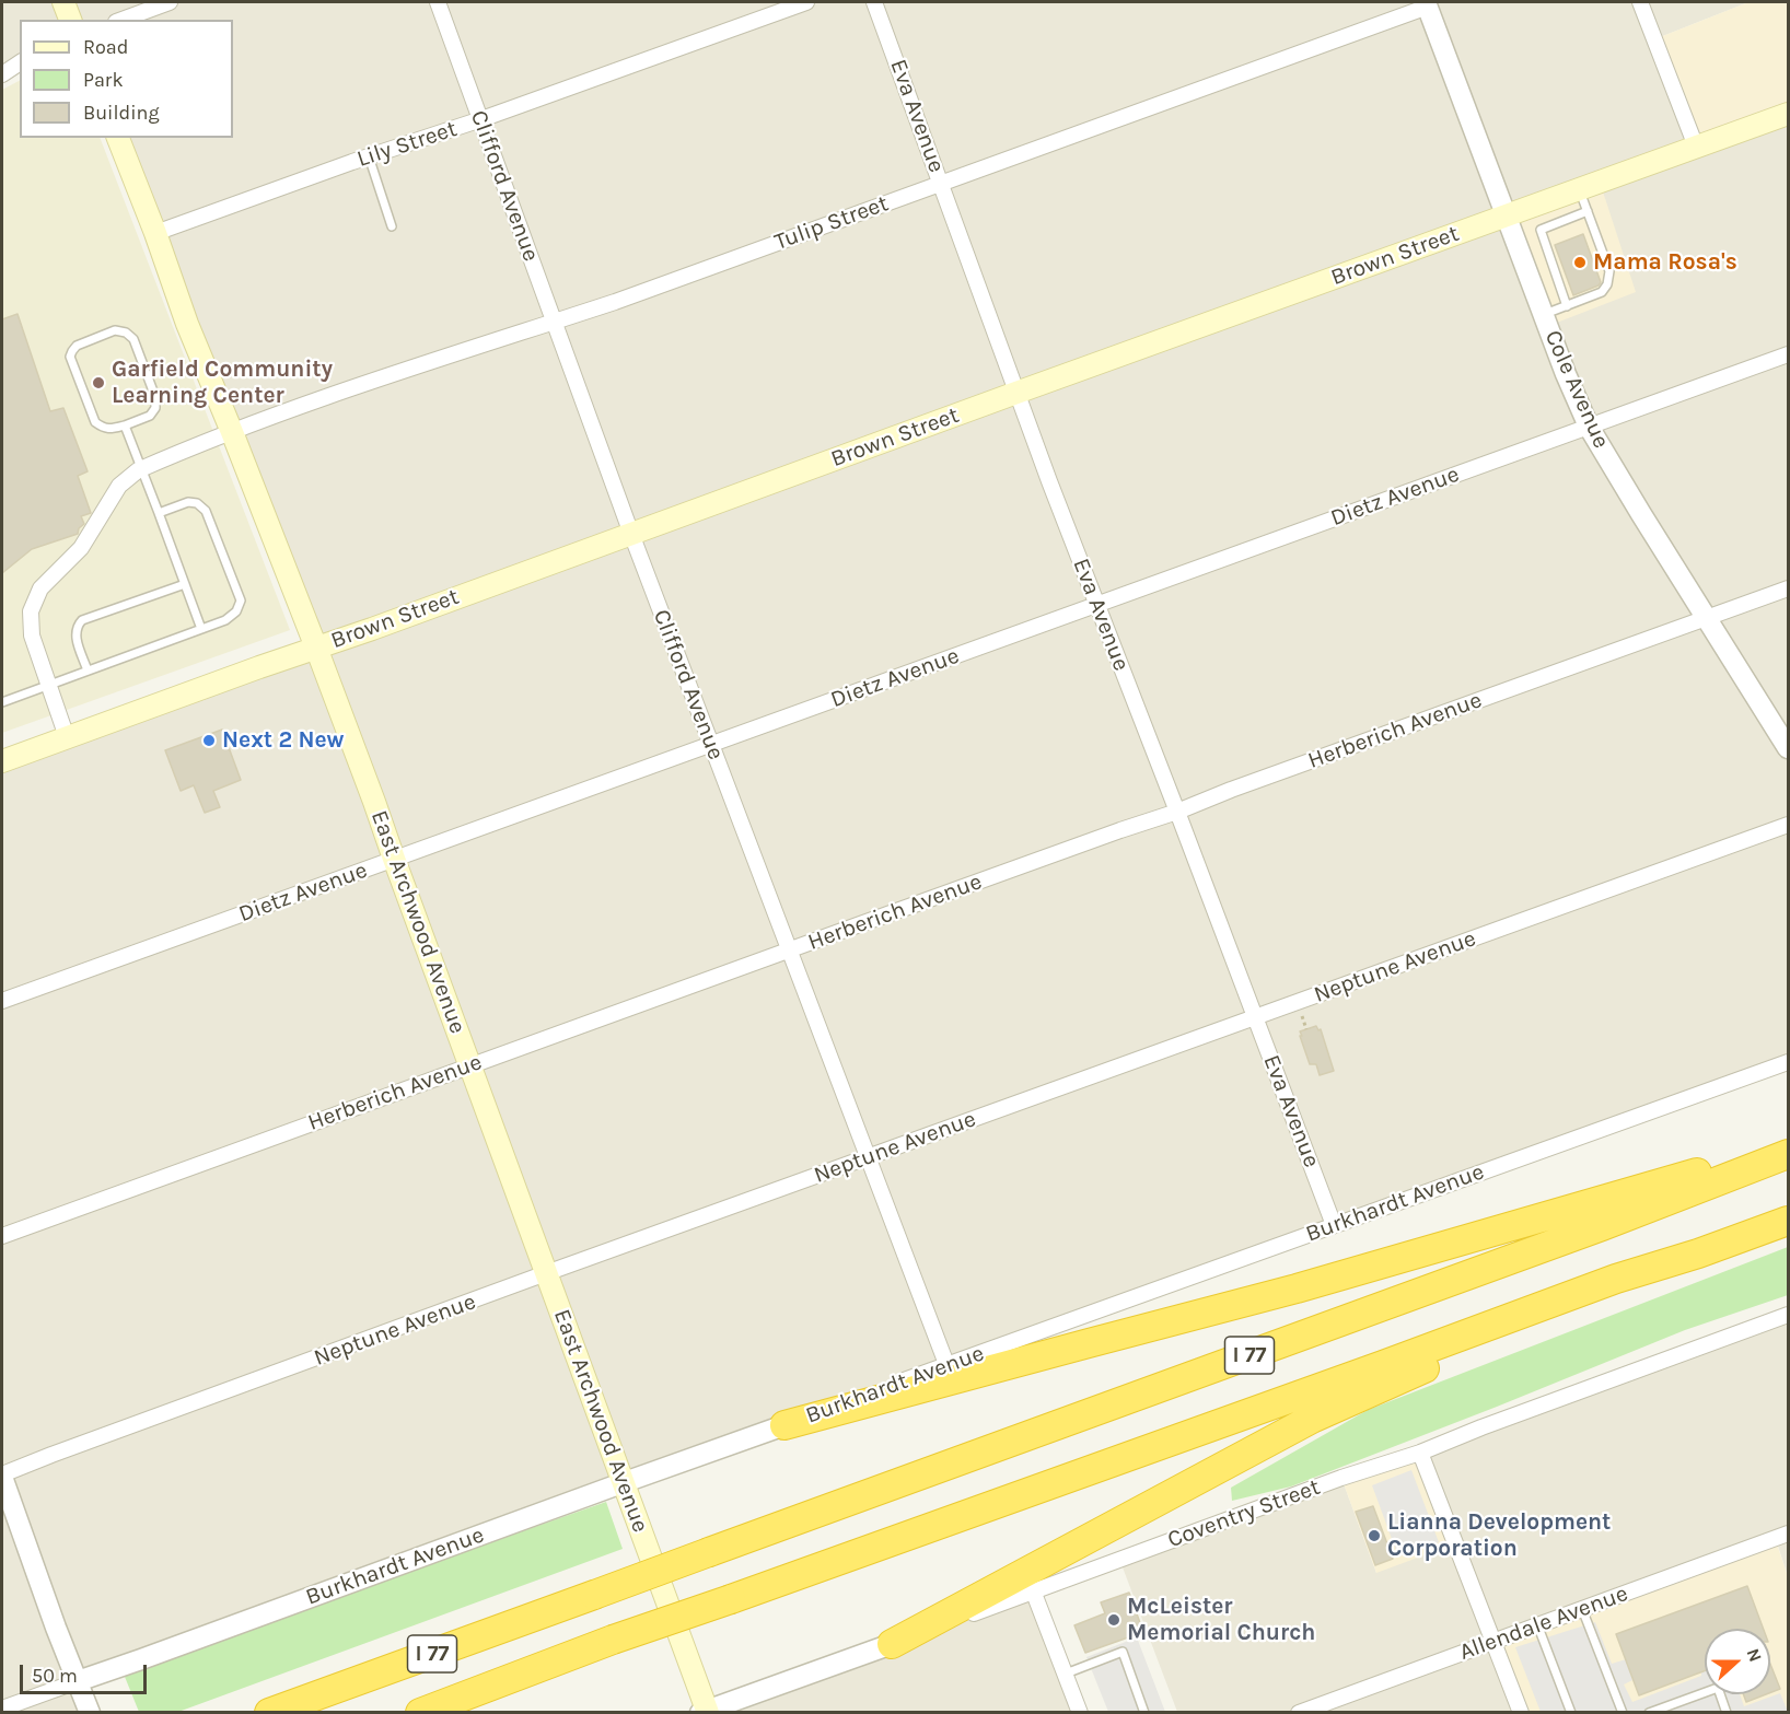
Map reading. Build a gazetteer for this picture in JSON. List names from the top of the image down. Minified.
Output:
{"streets":{"highway":["I 77"],"main road":["Brown Street","East Archwood Avenue"],"street":["Eva Avenue","Lily Street","Clifford Avenue","Tulip Street","Cole Avenue","Dietz Avenue","Herberich Avenue","Neptune Avenue","Burkhardt Avenue","Coventry Street","Allendale Avenue"]},"crossings":[["Eva Avenue","Tulip Street"],["Eva Avenue","Brown Street"],["Eva Avenue","Dietz Avenue"],["Eva Avenue","Herberich Avenue"],["Eva Avenue","Neptune Avenue"],["Eva Avenue","Burkhardt Avenue"],["Lily Street","Clifford Avenue"],["Lily Street","East Archwood Avenue"],["Clifford Avenue","Tulip Street"],["Clifford Avenue","Brown Street"],["Clifford Avenue","Dietz Avenue"],["Clifford Avenue","Herberich Avenue"],["Clifford Avenue","Neptune Avenue"],["Clifford Avenue","Burkhardt Avenue"],["Tulip Street","Brown Street"],["Tulip Street","Cole Avenue"],["Tulip Street","East Archwood Avenue"],["Brown Street","Cole Avenue"],["Brown Street","East Archwood Avenue"],["Cole Avenue","Dietz Avenue"],["Cole Avenue","Herberich Avenue"],["Dietz Avenue","East Archwood Avenue"],["Herberich Avenue","East Archwood Avenue"],["East Archwood Avenue","Neptune Avenue"],["East Archwood Avenue","Burkhardt Avenue"],["East Archwood Avenue","Coventry Street"]],"places":["Mama Rosa's","Garfield Community Learning Center","Next 2 New","Lianna Development Corporation","McLeister Memorial Church"],"legend":["Road","Park","Building"],"scale_bar":"50 m","north":"right"}
